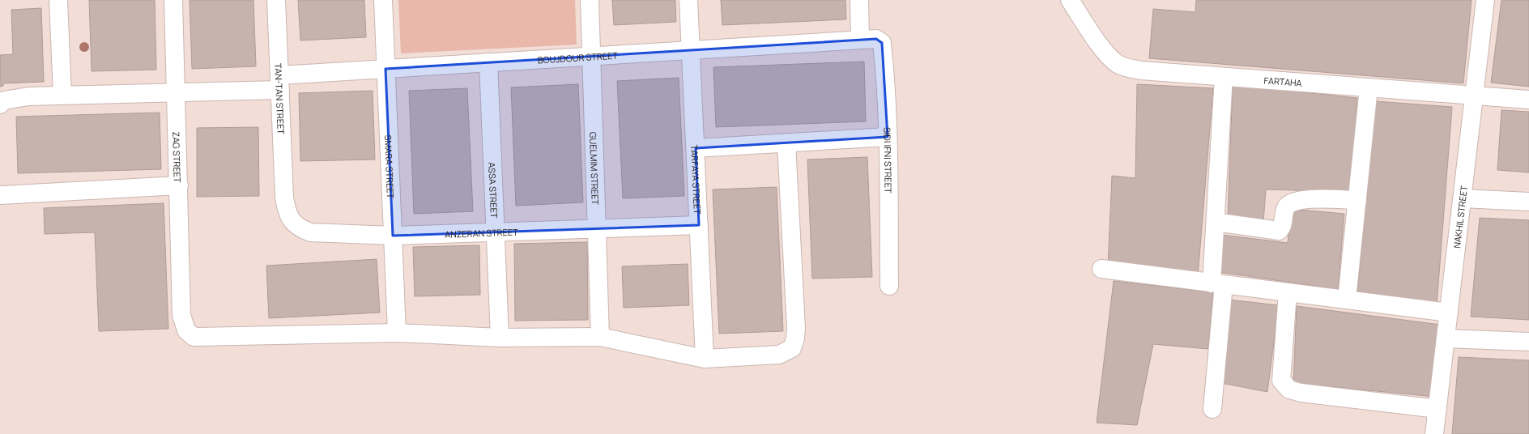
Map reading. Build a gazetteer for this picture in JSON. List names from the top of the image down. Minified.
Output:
{"streets":{"street":["BOUJDOUR STREET","FARTAHA","TAN-TAN STREET","ZAG STREET","SIDI IFNI STREET","SMARA STREET","GUELMIM STREET","TARFAYA STREET","ASSA STREET","NAKHIL STREET","ANZERAN STREET"]},"crossings":[["BOUJDOUR STREET","TAN-TAN STREET"],["BOUJDOUR STREET","ZAG STREET"],["BOUJDOUR STREET","SIDI IFNI STREET"],["BOUJDOUR STREET","SMARA STREET"],["BOUJDOUR STREET","GUELMIM STREET"],["BOUJDOUR STREET","TARFAYA STREET"],["BOUJDOUR STREET","ASSA STREET"],["FARTAHA","NAKHIL STREET"],["TAN-TAN STREET","ANZERAN STREET"],["ZAG STREET","SMARA STREET"],["ZAG STREET","GUELMIM STREET"],["ZAG STREET","TARFAYA STREET"],["ZAG STREET","ASSA STREET"],["SMARA STREET","ANZERAN STREET"],["GUELMIM STREET","ANZERAN STREET"],["TARFAYA STREET","ANZERAN STREET"],["ASSA STREET","ANZERAN STREET"]]}
